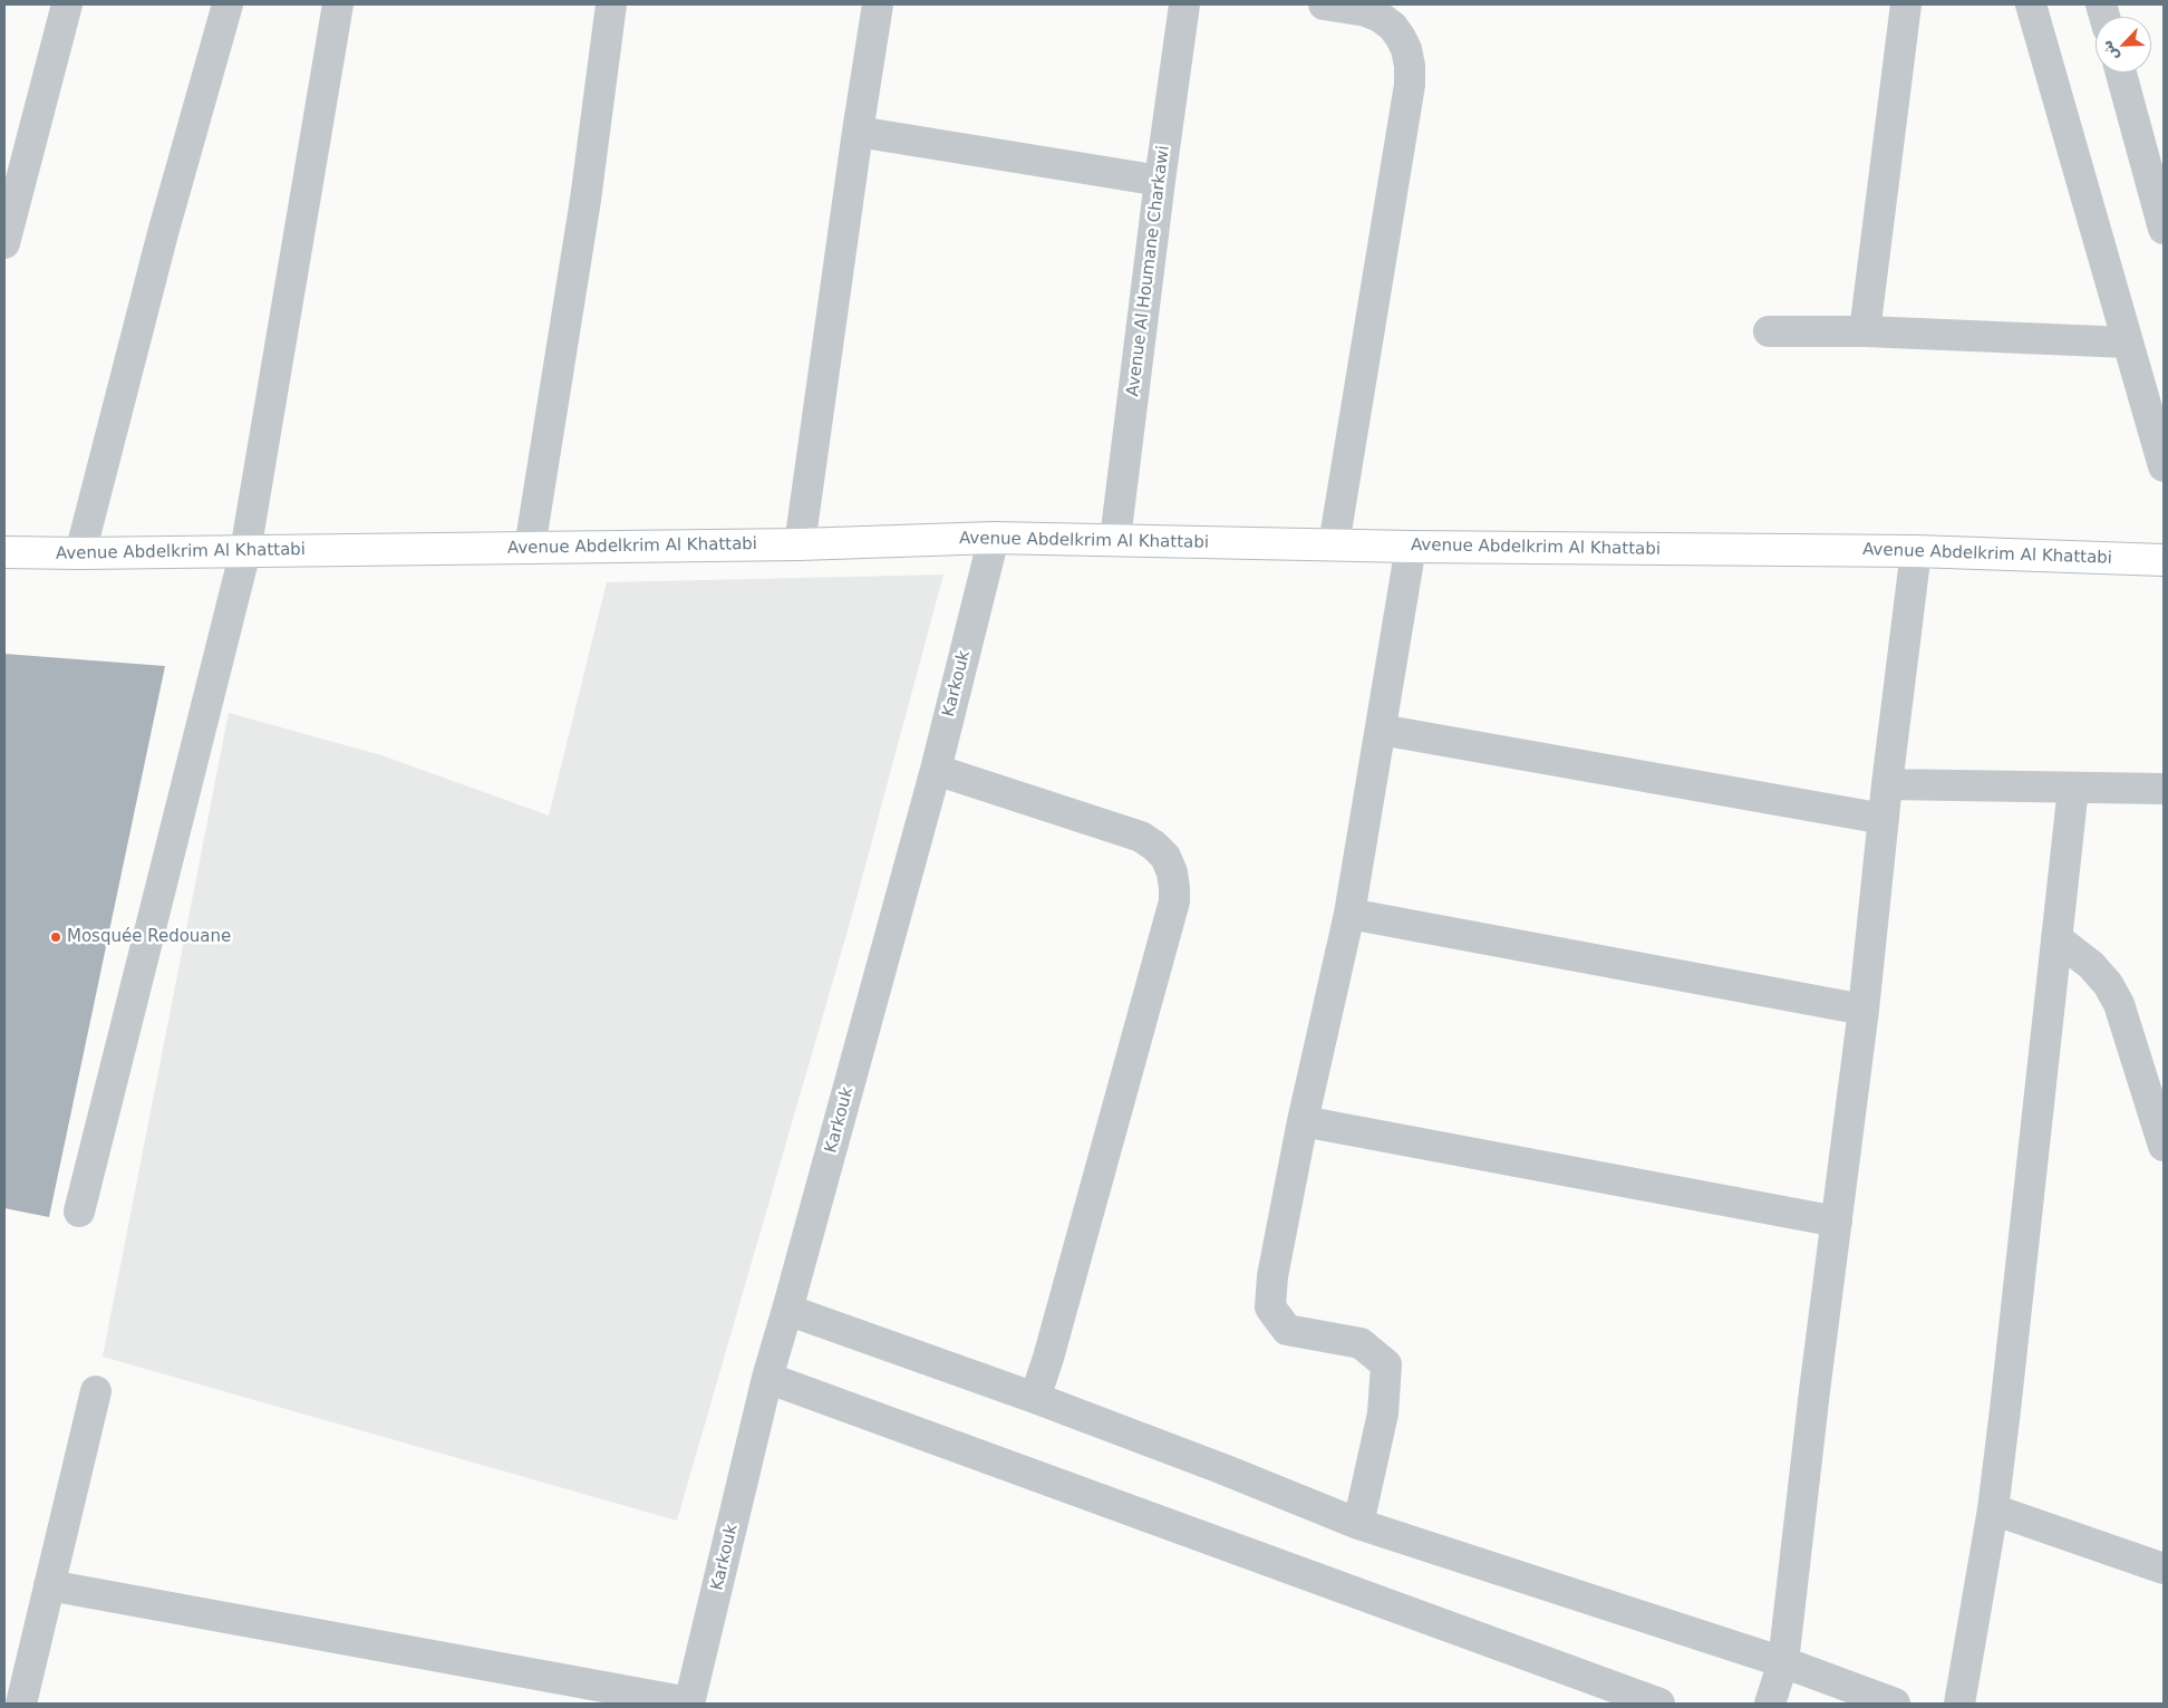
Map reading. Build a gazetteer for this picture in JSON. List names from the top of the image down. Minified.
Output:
{"streets":{"main road":["Avenue Abdelkrim Al Khattabi"],"street":["Avenue Al Houmane Charkawi","Karkouk"]},"crossings":[["Avenue Al Houmane Charkawi","Avenue Abdelkrim Al Khattabi"],["Avenue Abdelkrim Al Khattabi","Karkouk"]],"places":["Mosquée Redouane"],"north":"bottom left"}
